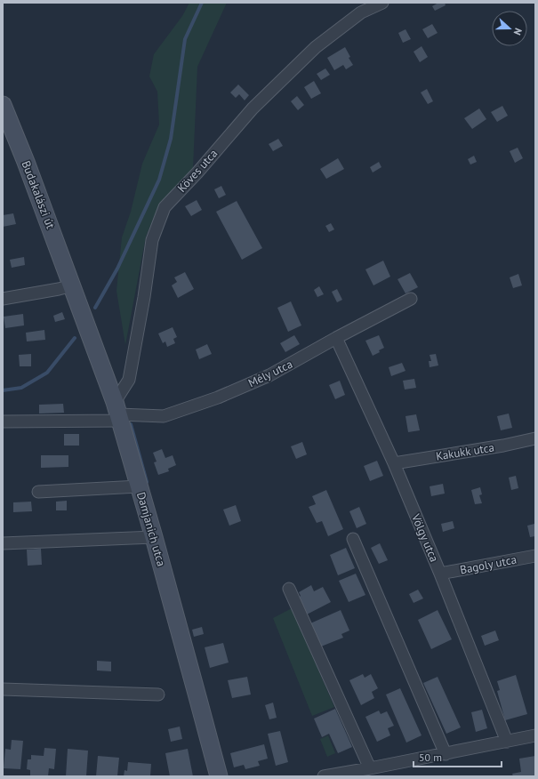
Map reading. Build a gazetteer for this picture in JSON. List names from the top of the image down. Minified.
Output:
{"streets":{"main road":["Budakalászi út","Damjanich utca"],"street":["Köves utca","Mély utca","Kakukk utca","Völgy utca","Bagoly utca"]},"crossings":[["Köves utca","Mély utca"],["Köves utca","Damjanich utca"],["Budakalászi út","Damjanich utca"],["Mély utca","Damjanich utca"],["Mély utca","Völgy utca"],["Kakukk utca","Völgy utca"],["Völgy utca","Bagoly utca"]],"scale_bar":"50 m","north":"right"}
